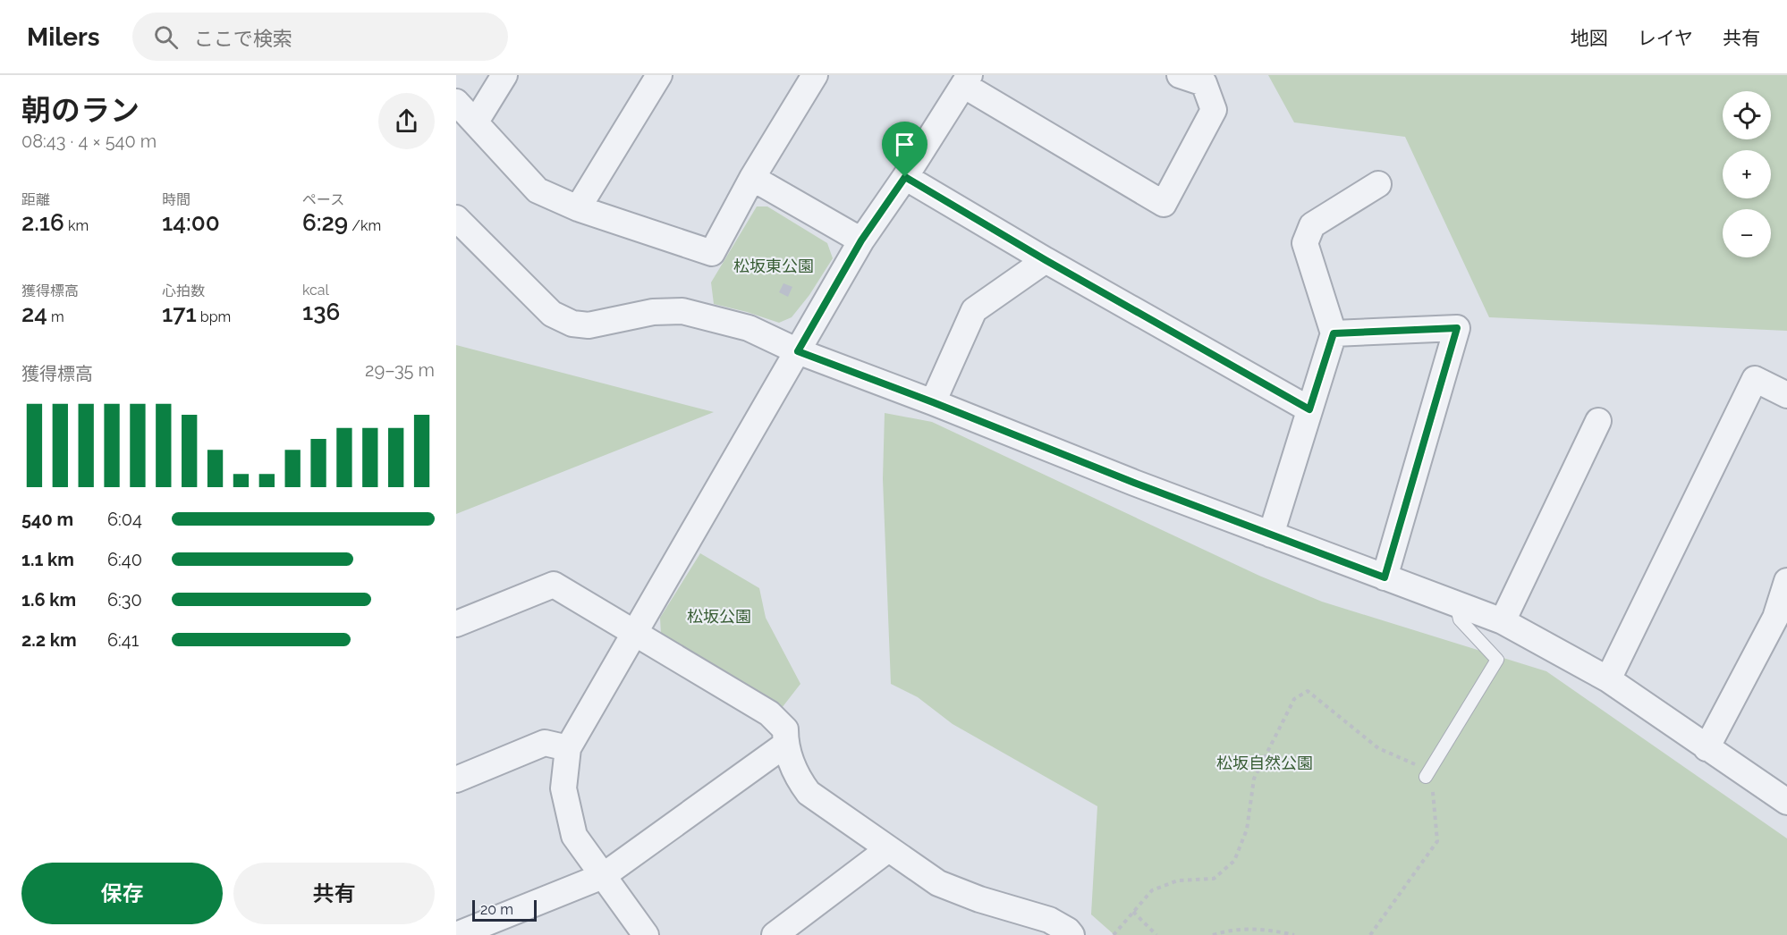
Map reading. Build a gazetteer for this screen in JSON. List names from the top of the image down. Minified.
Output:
{"parks":["松坂東公園","松坂公園","松坂自然公園"],"scale_bar":"20 m","page":{"header":"Milers","search":"ここで検索","nav":["地図","レイヤ","共有"],"heading":["朝のラン","08:43 · 4 × 540 m"],"map_buttons":["+","−"],"stats":[["距離","2.16 km"],["時間","14:00"],["ペース","6:29 /km"],["獲得標高","24 m"],["心拍数","171 bpm"],["kcal","136"]],"chart":["獲得標高","29–35 m"],"list":[{"name":"540 m","note":"6:04"},{"name":"1.1 km","note":"6:40"},{"name":"1.6 km","note":"6:30"},{"name":"2.2 km","note":"6:41"}],"buttons":["保存","共有"],"scale":"20 m"}}
